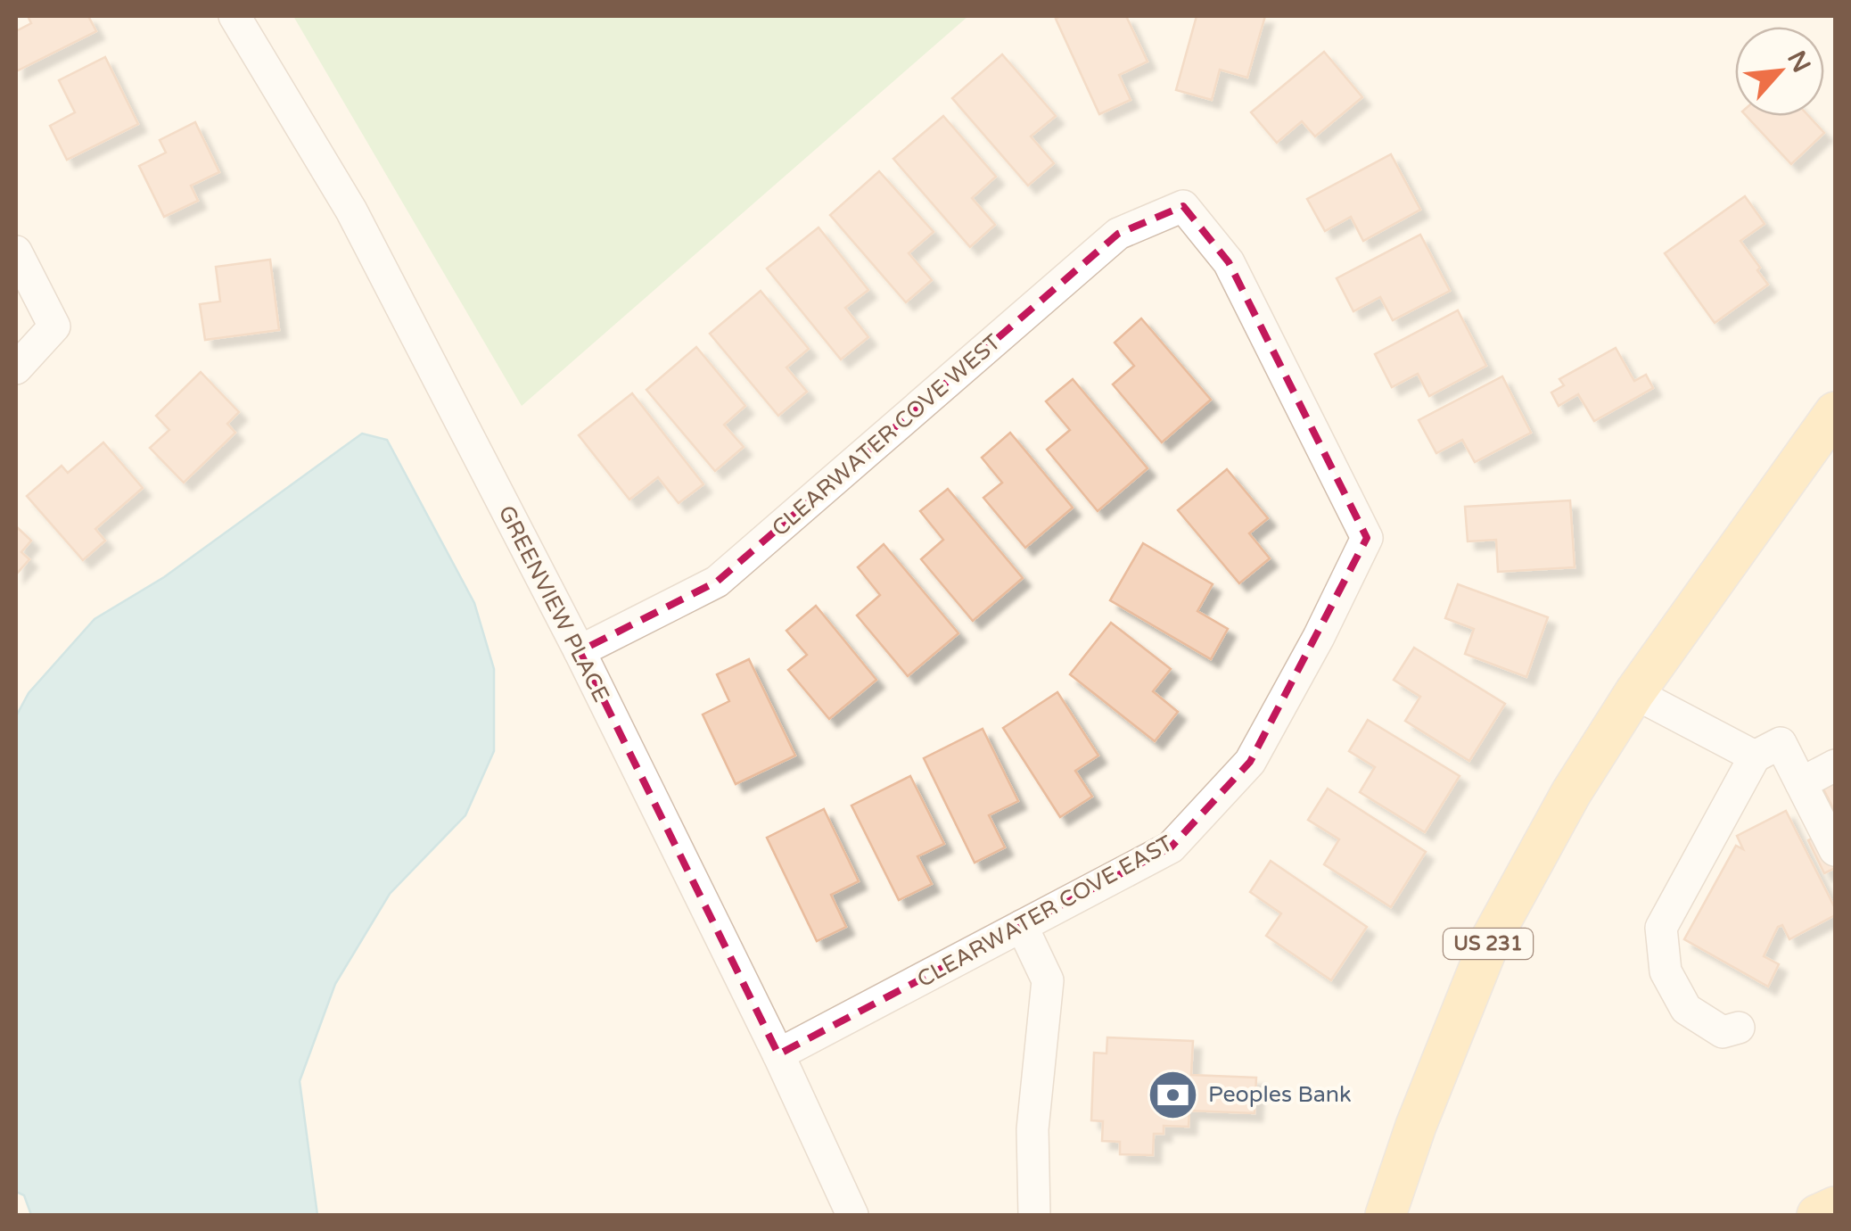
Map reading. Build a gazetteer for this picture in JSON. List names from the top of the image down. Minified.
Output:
{"streets":{"main road":["US 231"],"street":["CLEARWATER COVE WEST","GREENVIEW PLACE","CLEARWATER COVE EAST"]},"crossings":[["CLEARWATER COVE WEST","GREENVIEW PLACE"],["CLEARWATER COVE WEST","CLEARWATER COVE EAST"],["GREENVIEW PLACE","CLEARWATER COVE EAST"]],"places":{"bank":["Peoples Bank"]},"north":"top right"}
